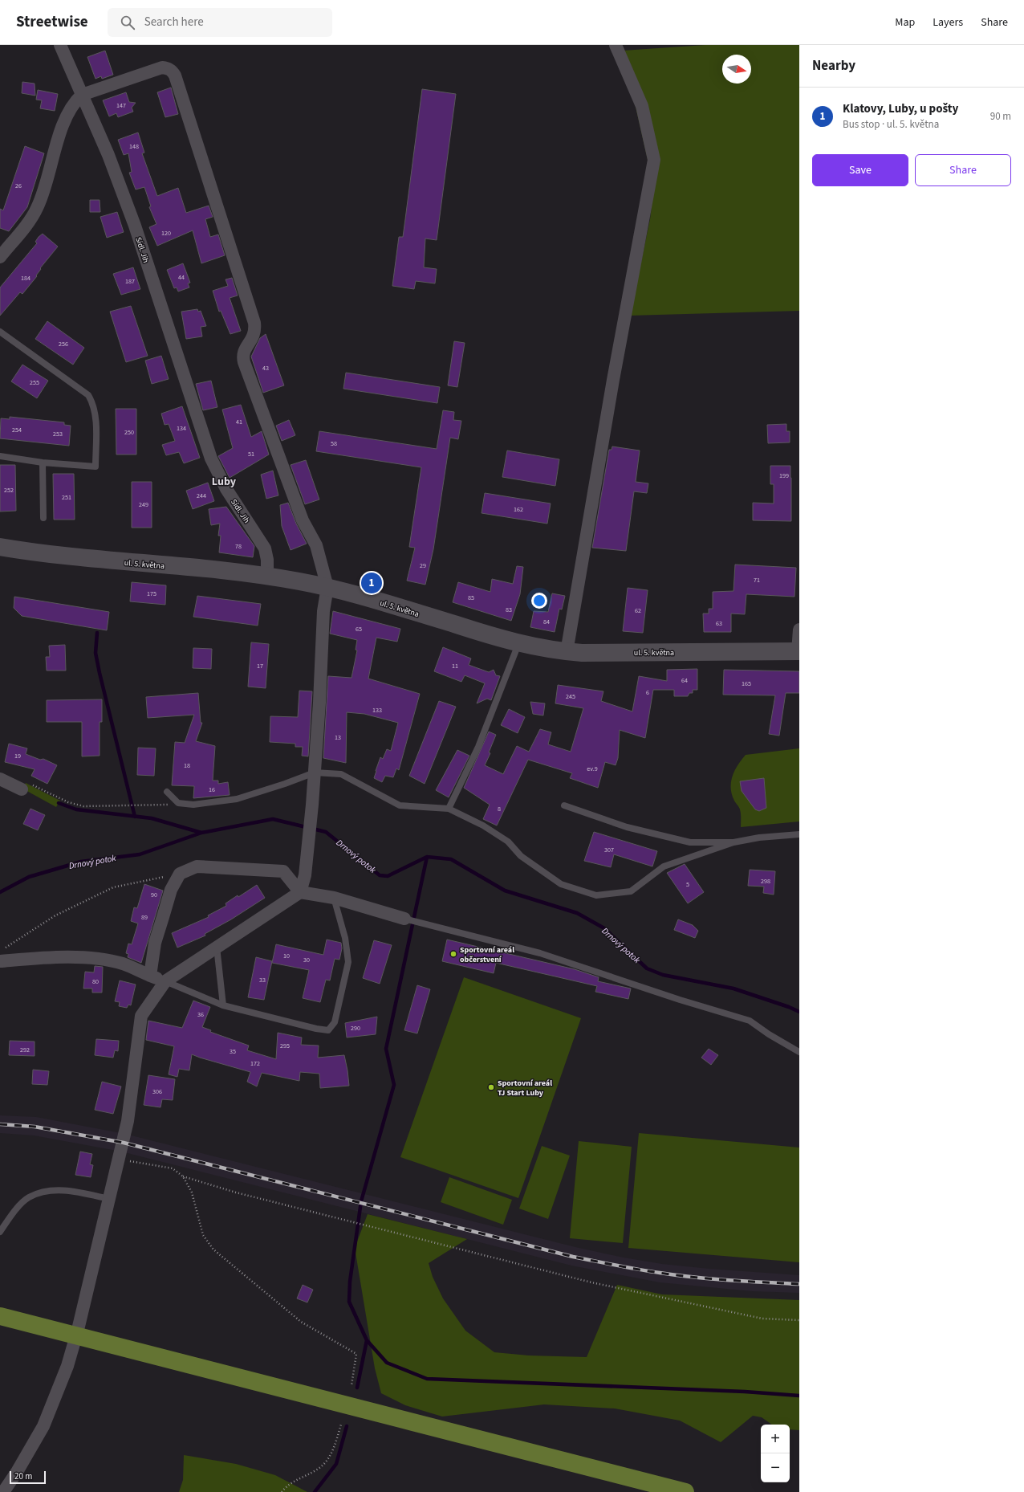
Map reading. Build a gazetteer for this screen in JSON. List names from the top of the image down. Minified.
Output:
{"streets":{"street":["Sídl. Jih","ul. 5. května"]},"crossings":[["Sídl. Jih","ul. 5. května"]],"districts":["Luby"],"water":["Drnový potok"],"places":["Sportovní areál občerstvení","Sportovní areál TJ Start Luby"],"house_numbers":["147","148","26","120","44","184","187","256","43","255","41","134","254","250","253","58","51","199","252","244","251","249","162","78","29","71","175","85","83","62","84","63","65","17","11","64","165","6","245","133","13","19","18","ev.9","16","8","307","298","5","90","89","10","30","33","80","36","290","295","292","35","172","306"],"scale_bar":"20 m","north":"right","page":{"header":"Streetwise","search":"Search here","nav":["Map","Layers","Share"],"heading":"Nearby","list":[{"mark":"1","name":"Klatovy, Luby, u pošty","note":"Bus stop · ul. 5. května","value":"90 m"}],"buttons":["Save","Share"],"pins":"1","map_buttons":["+","−"],"scale":"20 m"}}
